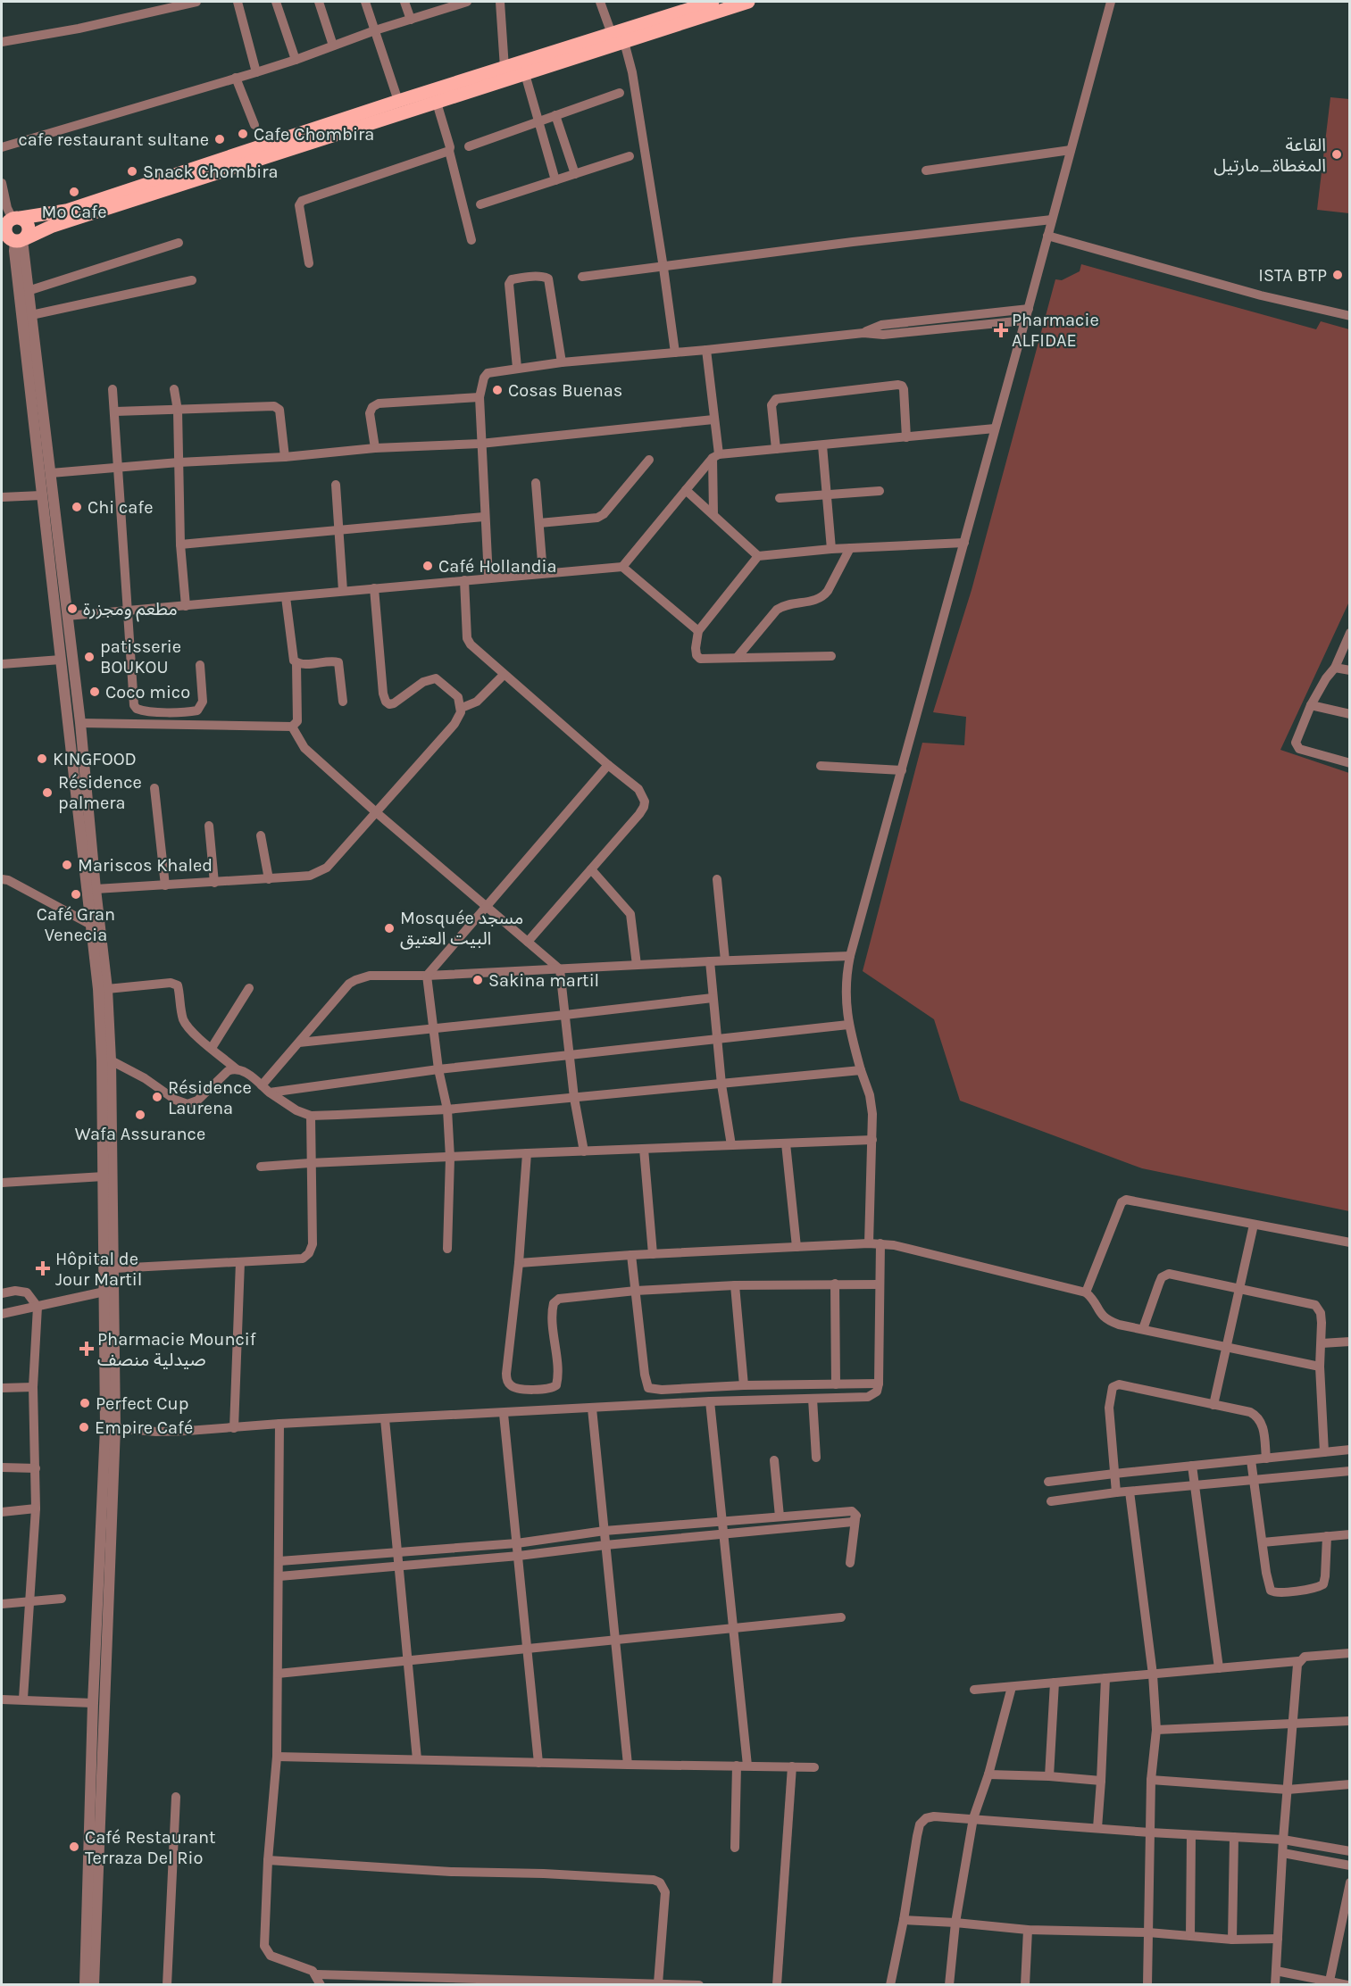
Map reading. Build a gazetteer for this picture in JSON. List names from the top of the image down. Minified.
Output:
{"places":{"other":["Cafe Chombira","cafe restaurant sultane","القاعة المغطاة_مارتيل","Snack Chombira","Mo Cafe","ISTA BTP","Cosas Buenas","Chi cafe","Café Hollandia","مطعم ومجزرة","patisserie BOUKOU","Coco mico","KINGFOOD","Résidence palmera","Mariscos Khaled","Café Gran Venecia","Mosquée مسجد البيت العتيق","Sakina martil","Résidence Laurena","Wafa Assurance","Perfect Cup","Empire Café","Café Restaurant Terraza Del Rio"],"health":["Pharmacie ALFIDAE","Hôpital de Jour Martil","Pharmacie Mouncif صيدلية منصف"]}}
